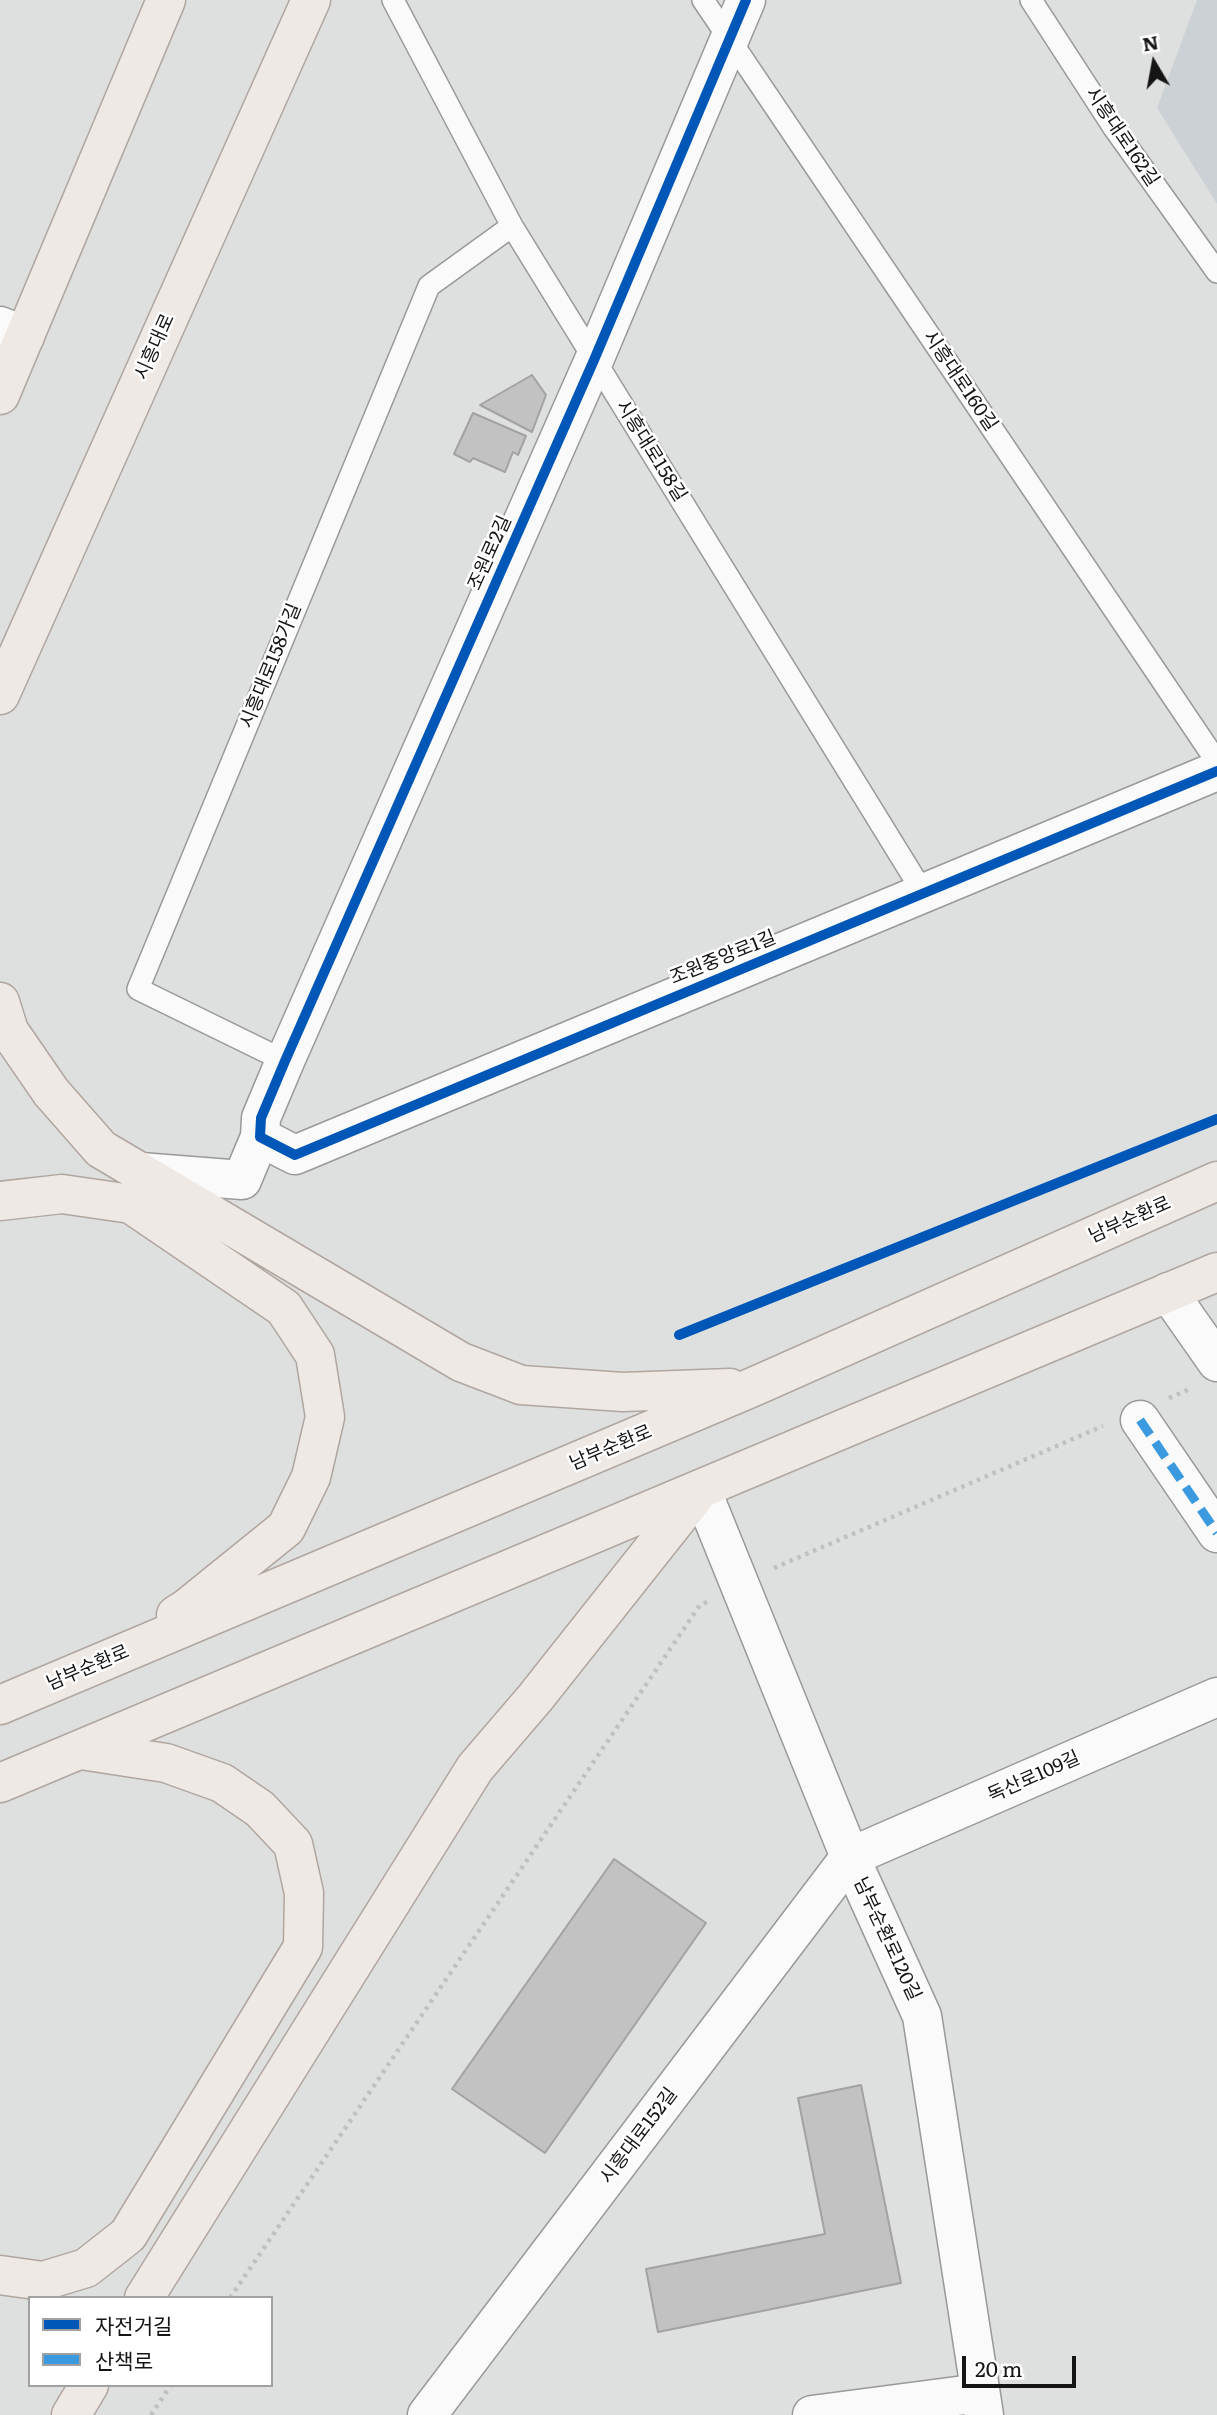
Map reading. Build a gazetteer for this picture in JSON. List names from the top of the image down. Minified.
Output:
{"streets":{"main road":["시흥대로","남부순환로"],"street":["조원로2길","조원중앙로1길","독산로109길","남부순환로120길","시흥대로152길"],"lane":["시흥대로162길","시흥대로160길","시흥대로158길","시흥대로158가길"]},"crossings":[["시흥대로160길","조원로2길"],["시흥대로158길","조원로2길"],["시흥대로158길","시흥대로158가길"],["시흥대로158길","조원중앙로1길"],["조원로2길","시흥대로158가길"],["조원로2길","조원중앙로1길"],["독산로109길","남부순환로120길"],["독산로109길","시흥대로152길"],["남부순환로120길","시흥대로152길"]],"legend":["자전거길","산책로"],"scale_bar":"20 m","north":"top"}
